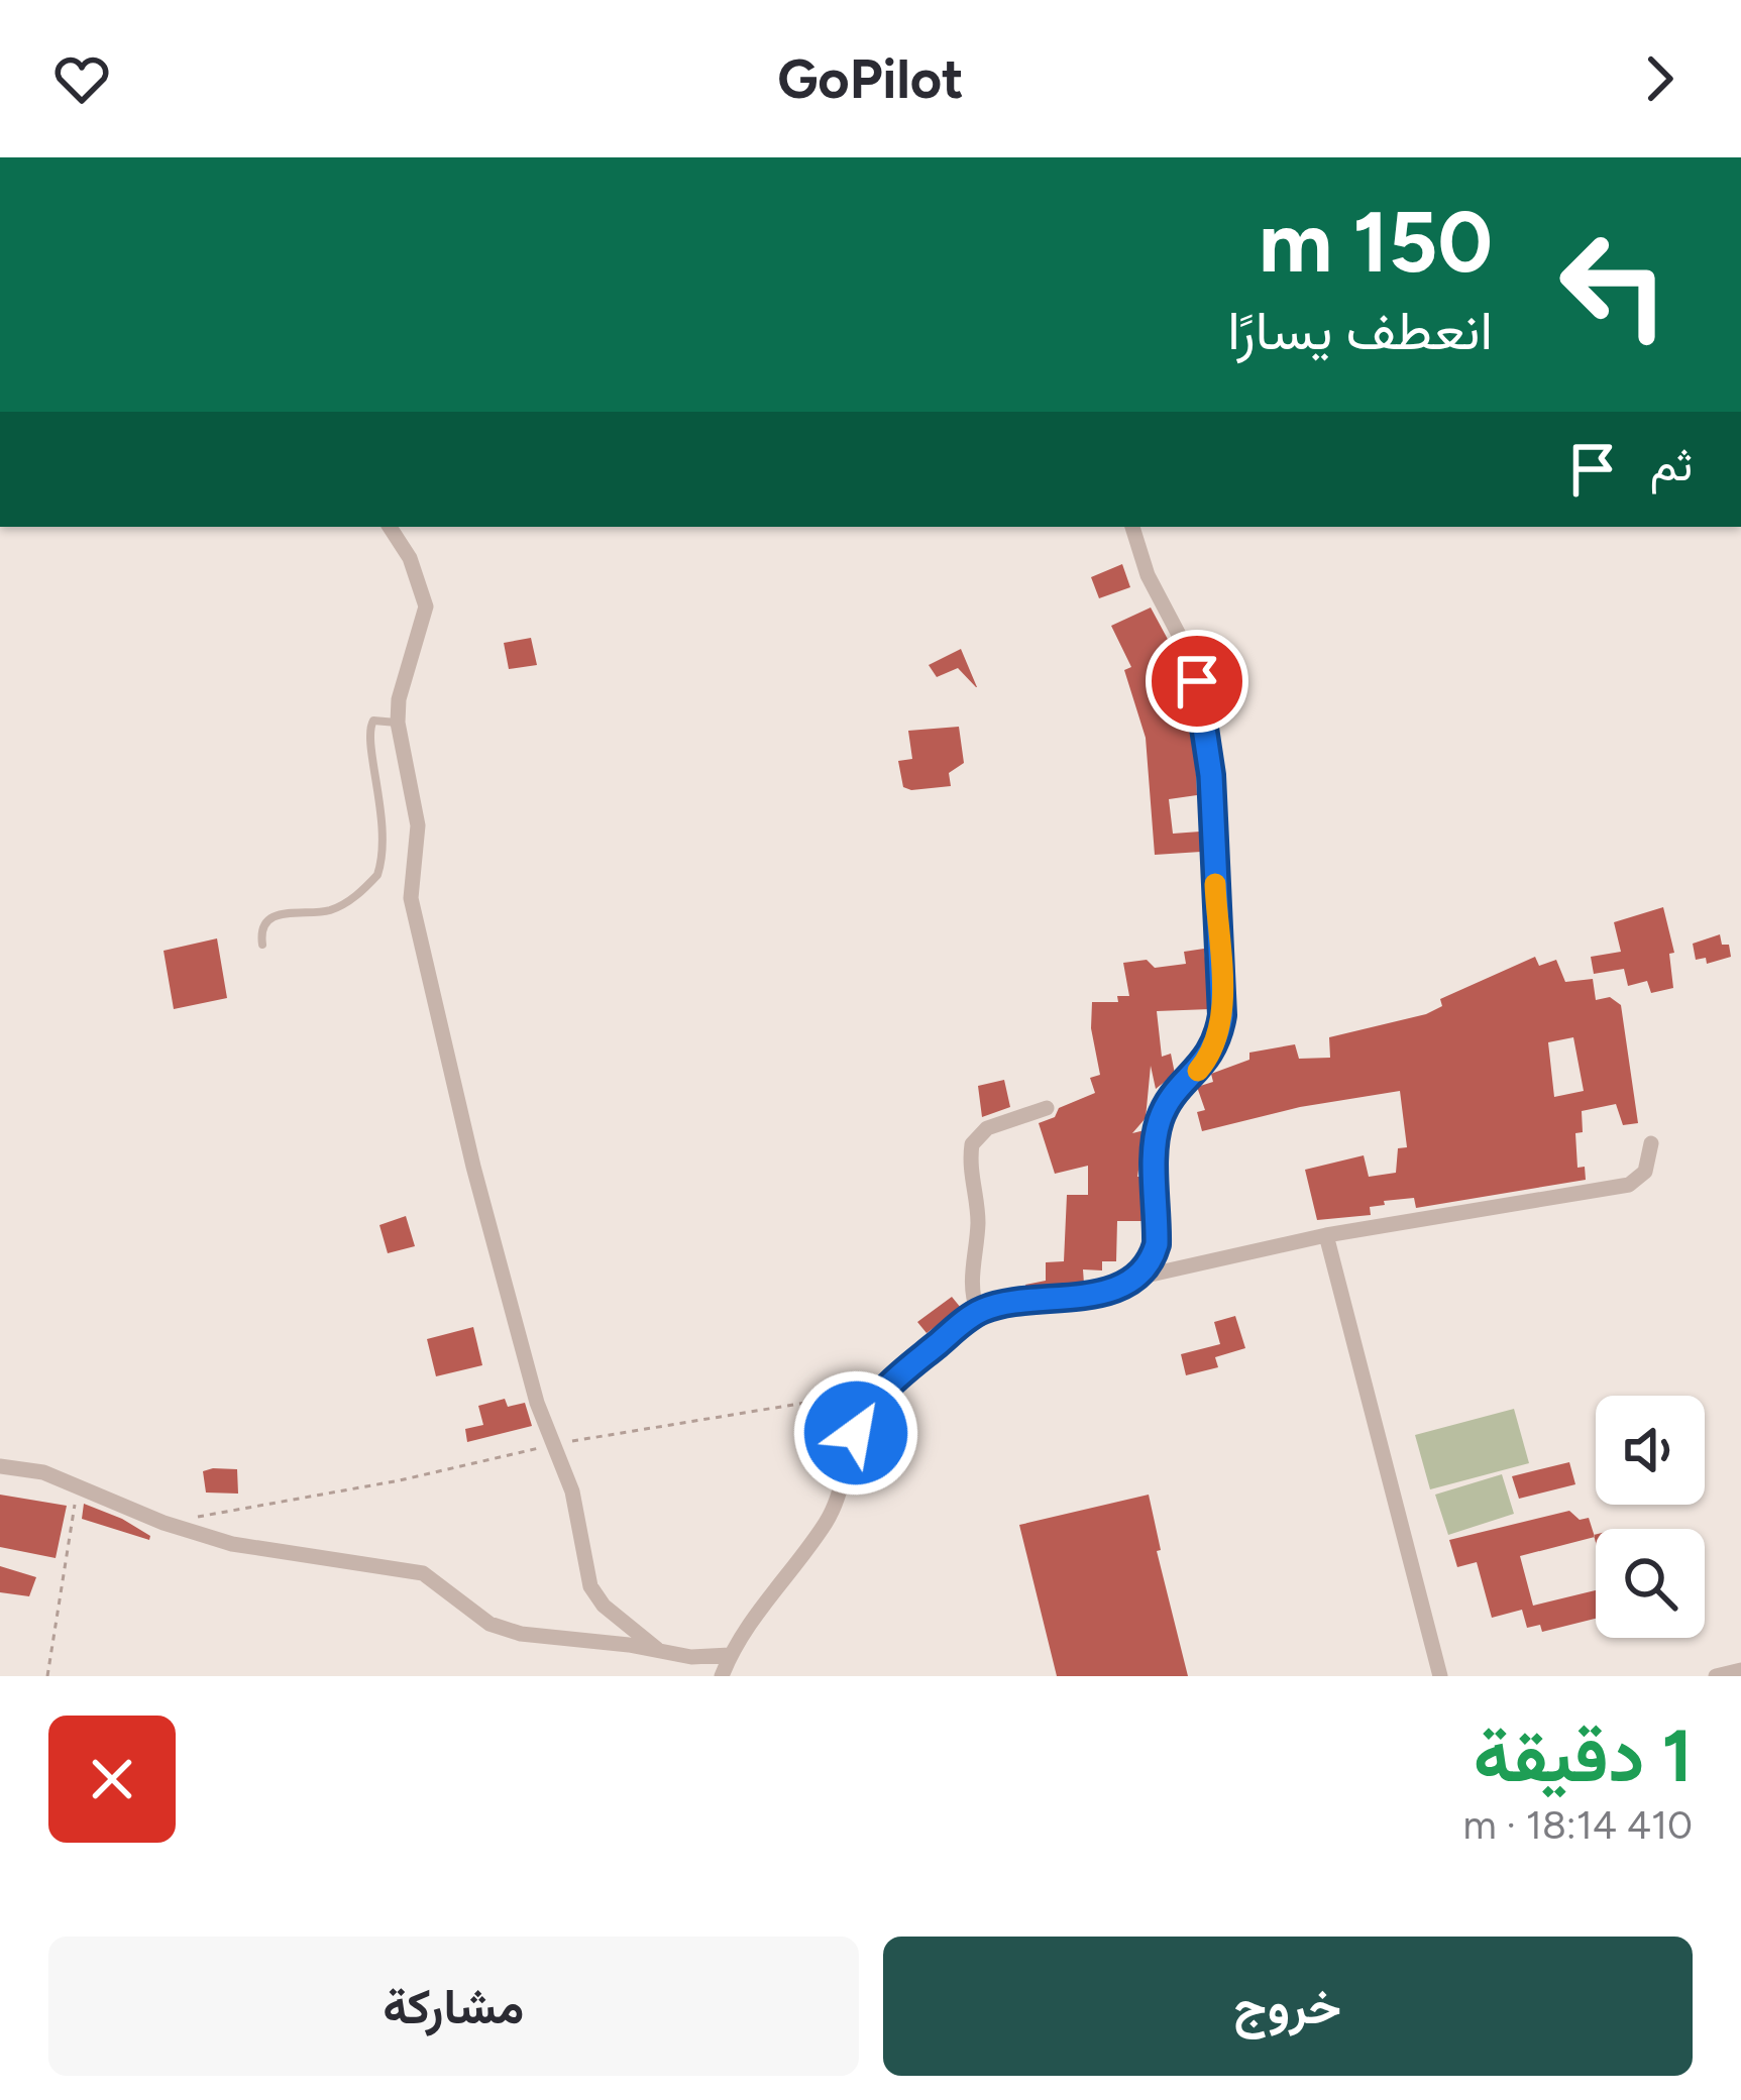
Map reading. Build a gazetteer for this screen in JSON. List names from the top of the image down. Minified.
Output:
{"page":{"header":"GoPilot","turn":["150 m","انعطف يسارًا"],"then":"ثم","heading":["1 دقيقة","410 m · 18:14"],"buttons":["خروج","مشاركة"]}}
